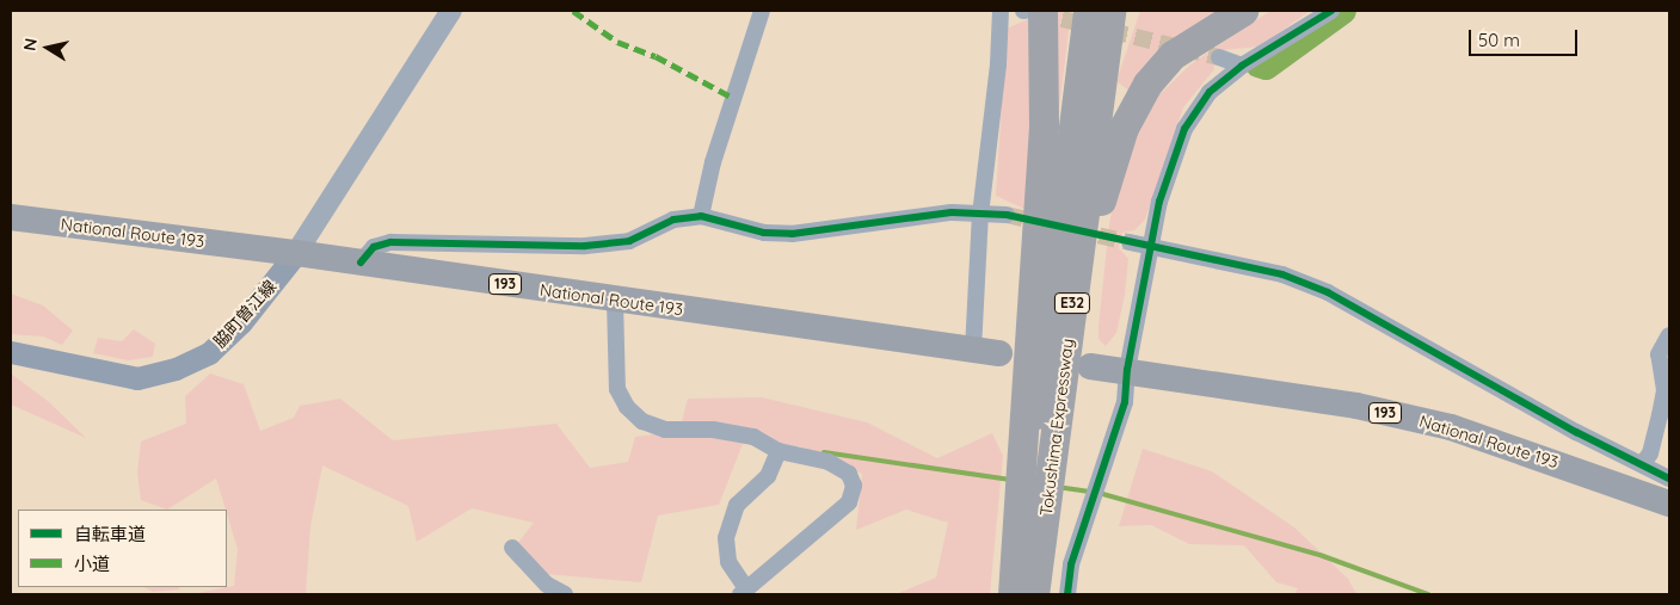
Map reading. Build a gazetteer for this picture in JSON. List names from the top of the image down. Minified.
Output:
{"streets":{"highway":["National Route 193","193","E32","Tokushima Expressway"],"main road":["脇町曽江線"]},"crossings":[["National Route 193","脇町曽江線"]],"legend":["自転車道","小道"],"scale_bar":"50 m","north":"left"}
